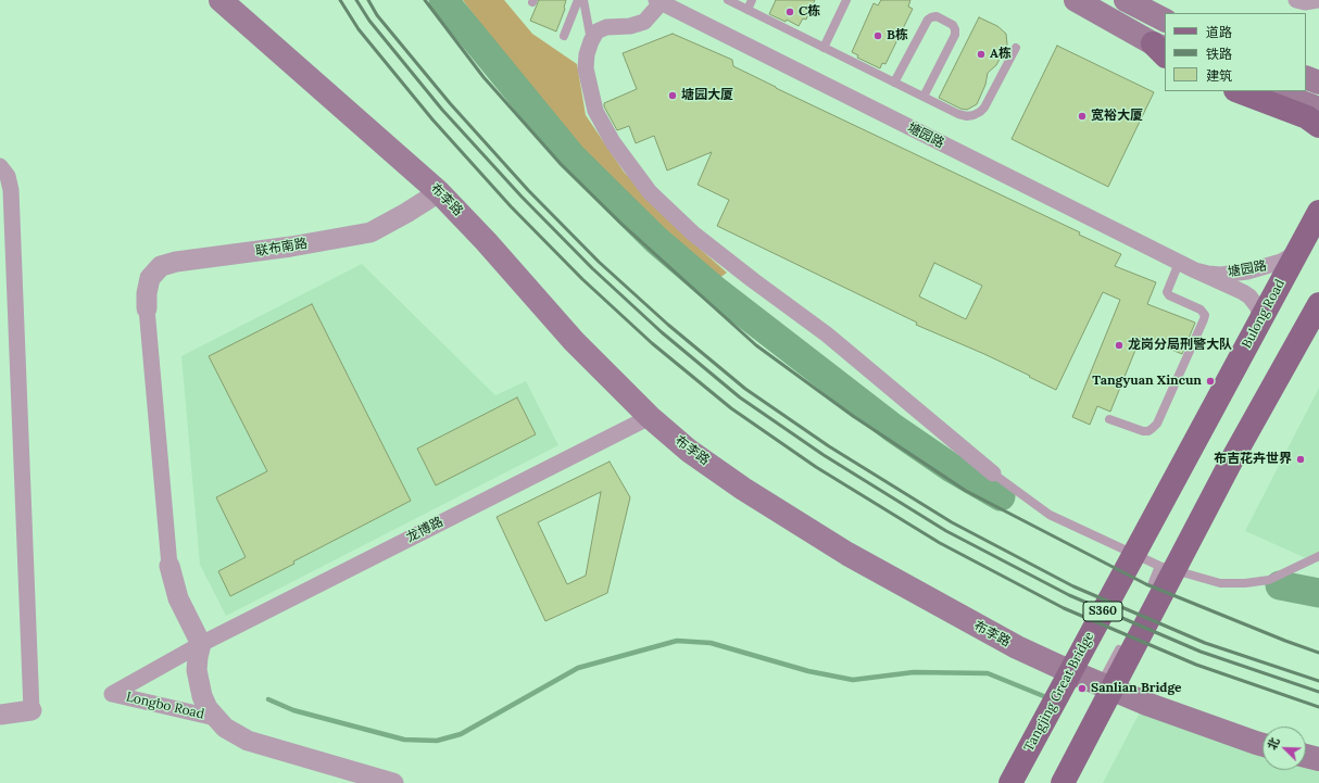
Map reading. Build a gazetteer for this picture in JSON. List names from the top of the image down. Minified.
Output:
{"streets":{"main road":["布李路","Bulong Road","S360","Tangjing Great Bridge"],"street":["塘园路","联布南路","龙博路","Longbo Road"]},"crossings":[["塘园路","Bulong Road"],["布李路","联布南路"],["布李路","龙博路"],["Bulong Road","Tangjing Great Bridge"],["龙博路","Longbo Road"]],"places":["C栋","B栋","A栋","塘园大厦","宽裕大厦","龙岗分局刑警大队","Tangyuan Xincun","布吉花卉世界","Sanlian Bridge"],"legend":["道路","铁路","建筑"],"north":"top left"}
